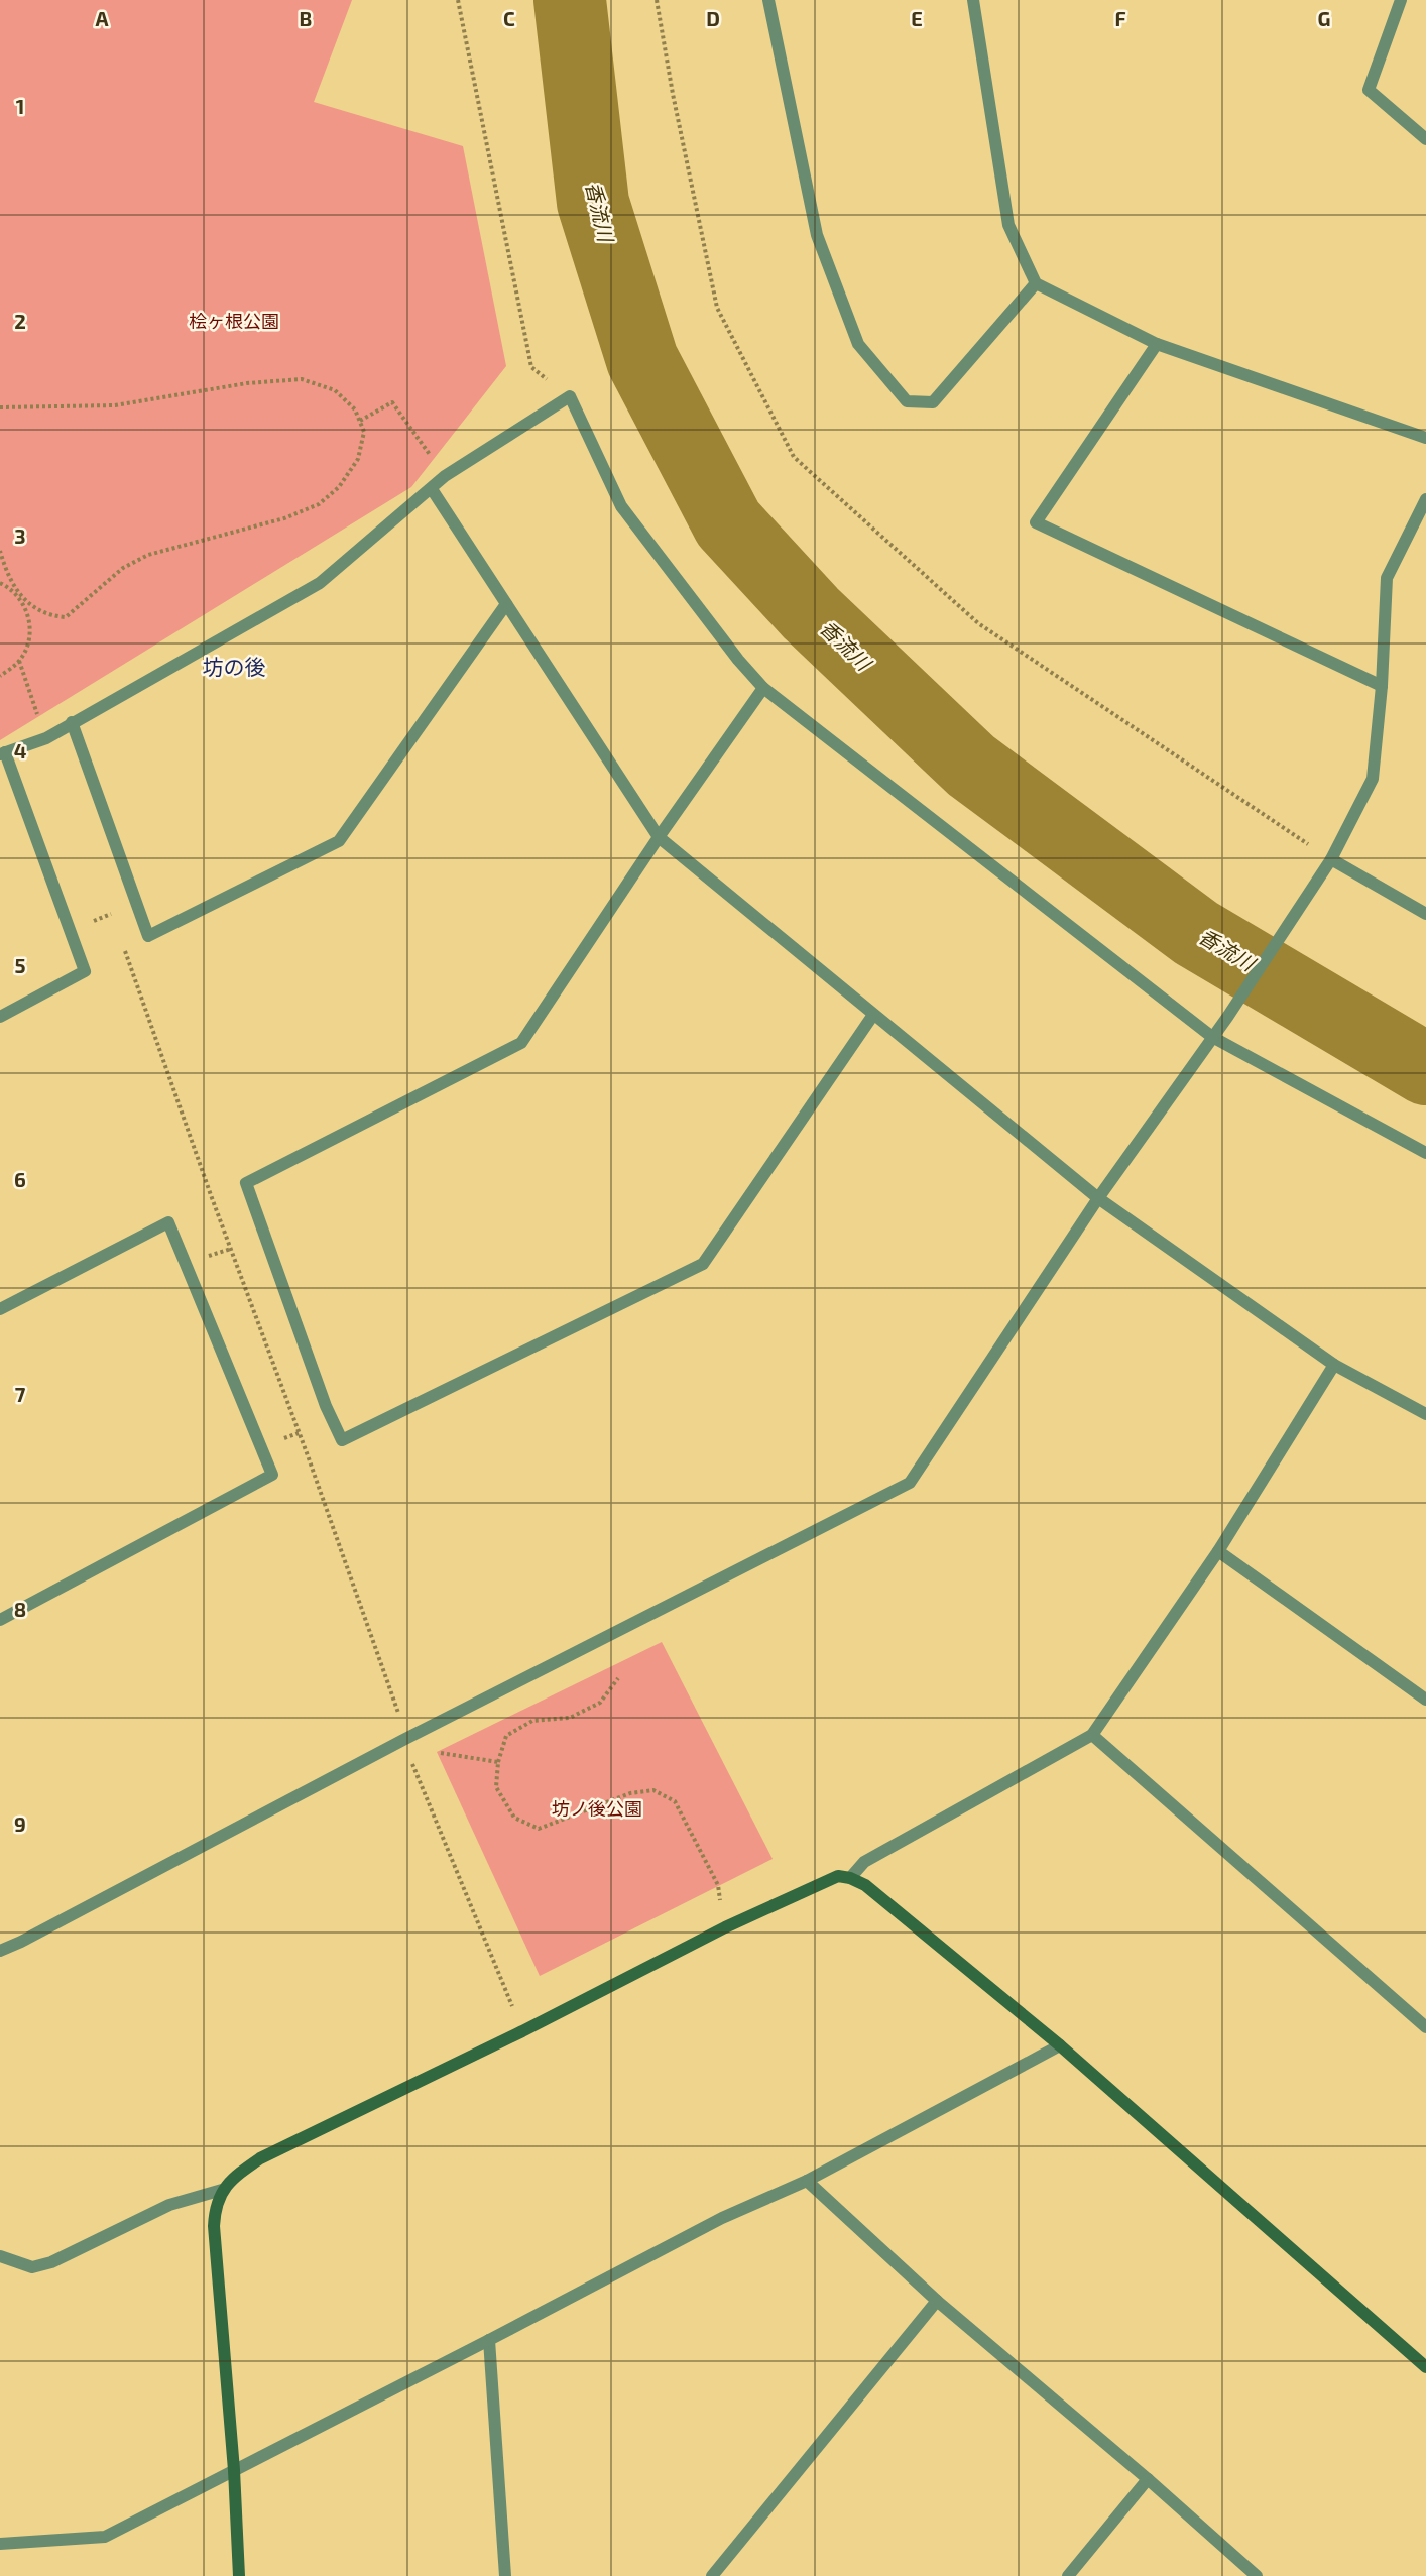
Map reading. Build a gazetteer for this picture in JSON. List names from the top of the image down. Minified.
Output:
{"districts":["坊の後"],"water":["香流川"],"parks":["桧ヶ根公園","坊ノ後公園"],"grid":{"columns":["A","B","C","D","E","F","G"],"rows":["1","2","3","4","5","6","7","8","9"]}}
